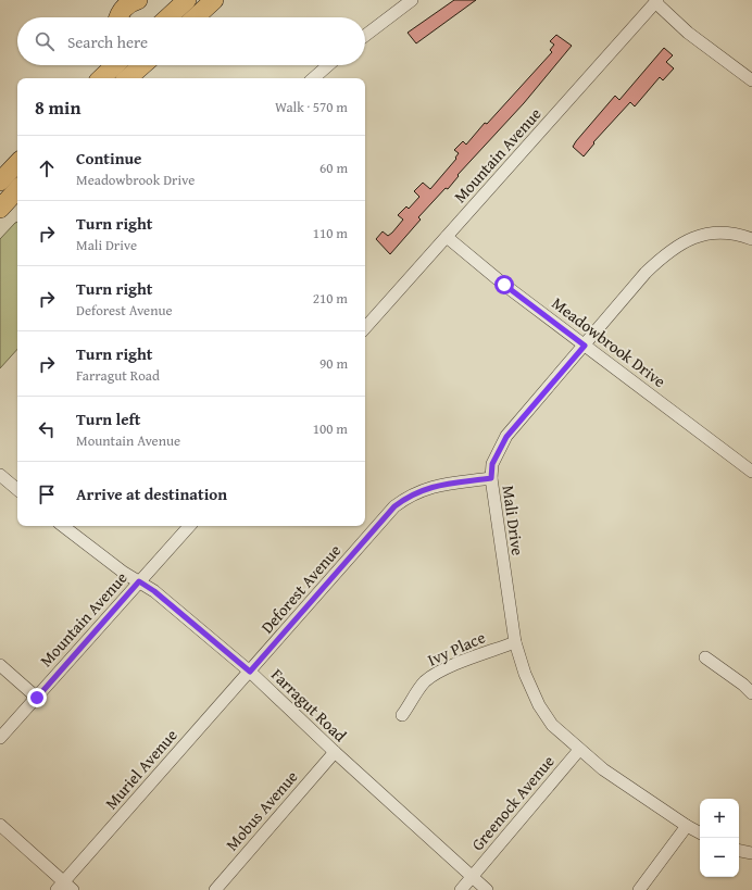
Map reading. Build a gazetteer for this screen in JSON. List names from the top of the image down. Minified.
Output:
{"streets":{"street":["Mountain Avenue","Meadowbrook Drive","Mali Drive","Deforest Avenue","Ivy Place","Farragut Road","Muriel Avenue","Greenock Avenue","Mobus Avenue"]},"crossings":[["Mountain Avenue","Meadowbrook Drive"],["Mountain Avenue","Farragut Road"],["Meadowbrook Drive","Mali Drive"],["Mali Drive","Deforest Avenue"],["Mali Drive","Ivy Place"],["Mali Drive","Greenock Avenue"],["Deforest Avenue","Farragut Road"],["Deforest Avenue","Muriel Avenue"],["Farragut Road","Muriel Avenue"],["Farragut Road","Greenock Avenue"],["Farragut Road","Mobus Avenue"]],"page":{"search":"Search here","heading":["8 min","Walk · 570 m"],"list":[["Continue","Meadowbrook Drive","60 m"],["Turn right","Mali Drive","110 m"],["Turn right","Deforest Avenue","210 m"],["Turn right","Farragut Road","90 m"],["Turn left","Mountain Avenue","100 m"],"Arrive at destination"],"map_buttons":["+","−"]}}
